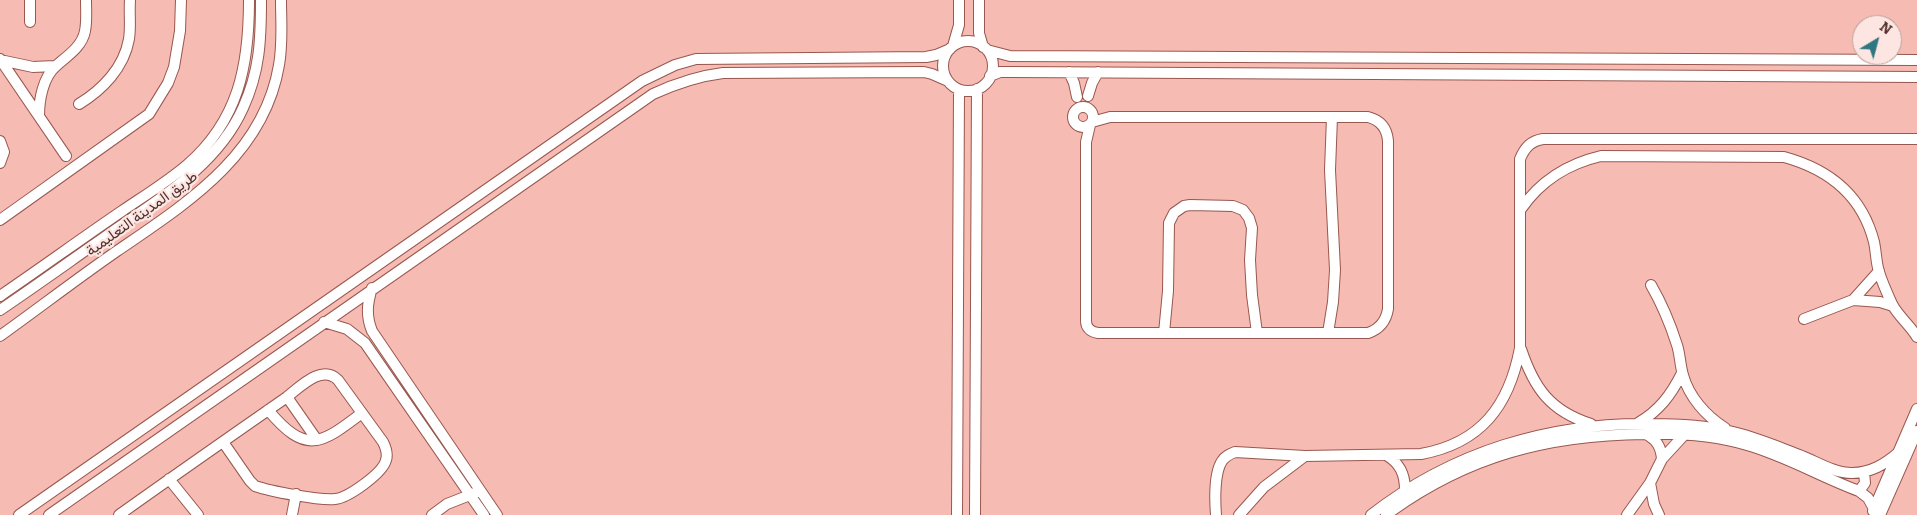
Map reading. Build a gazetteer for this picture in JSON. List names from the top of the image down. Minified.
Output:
{"streets":{"street":["طريق المدينة التعليمية"]},"north":"top right"}
